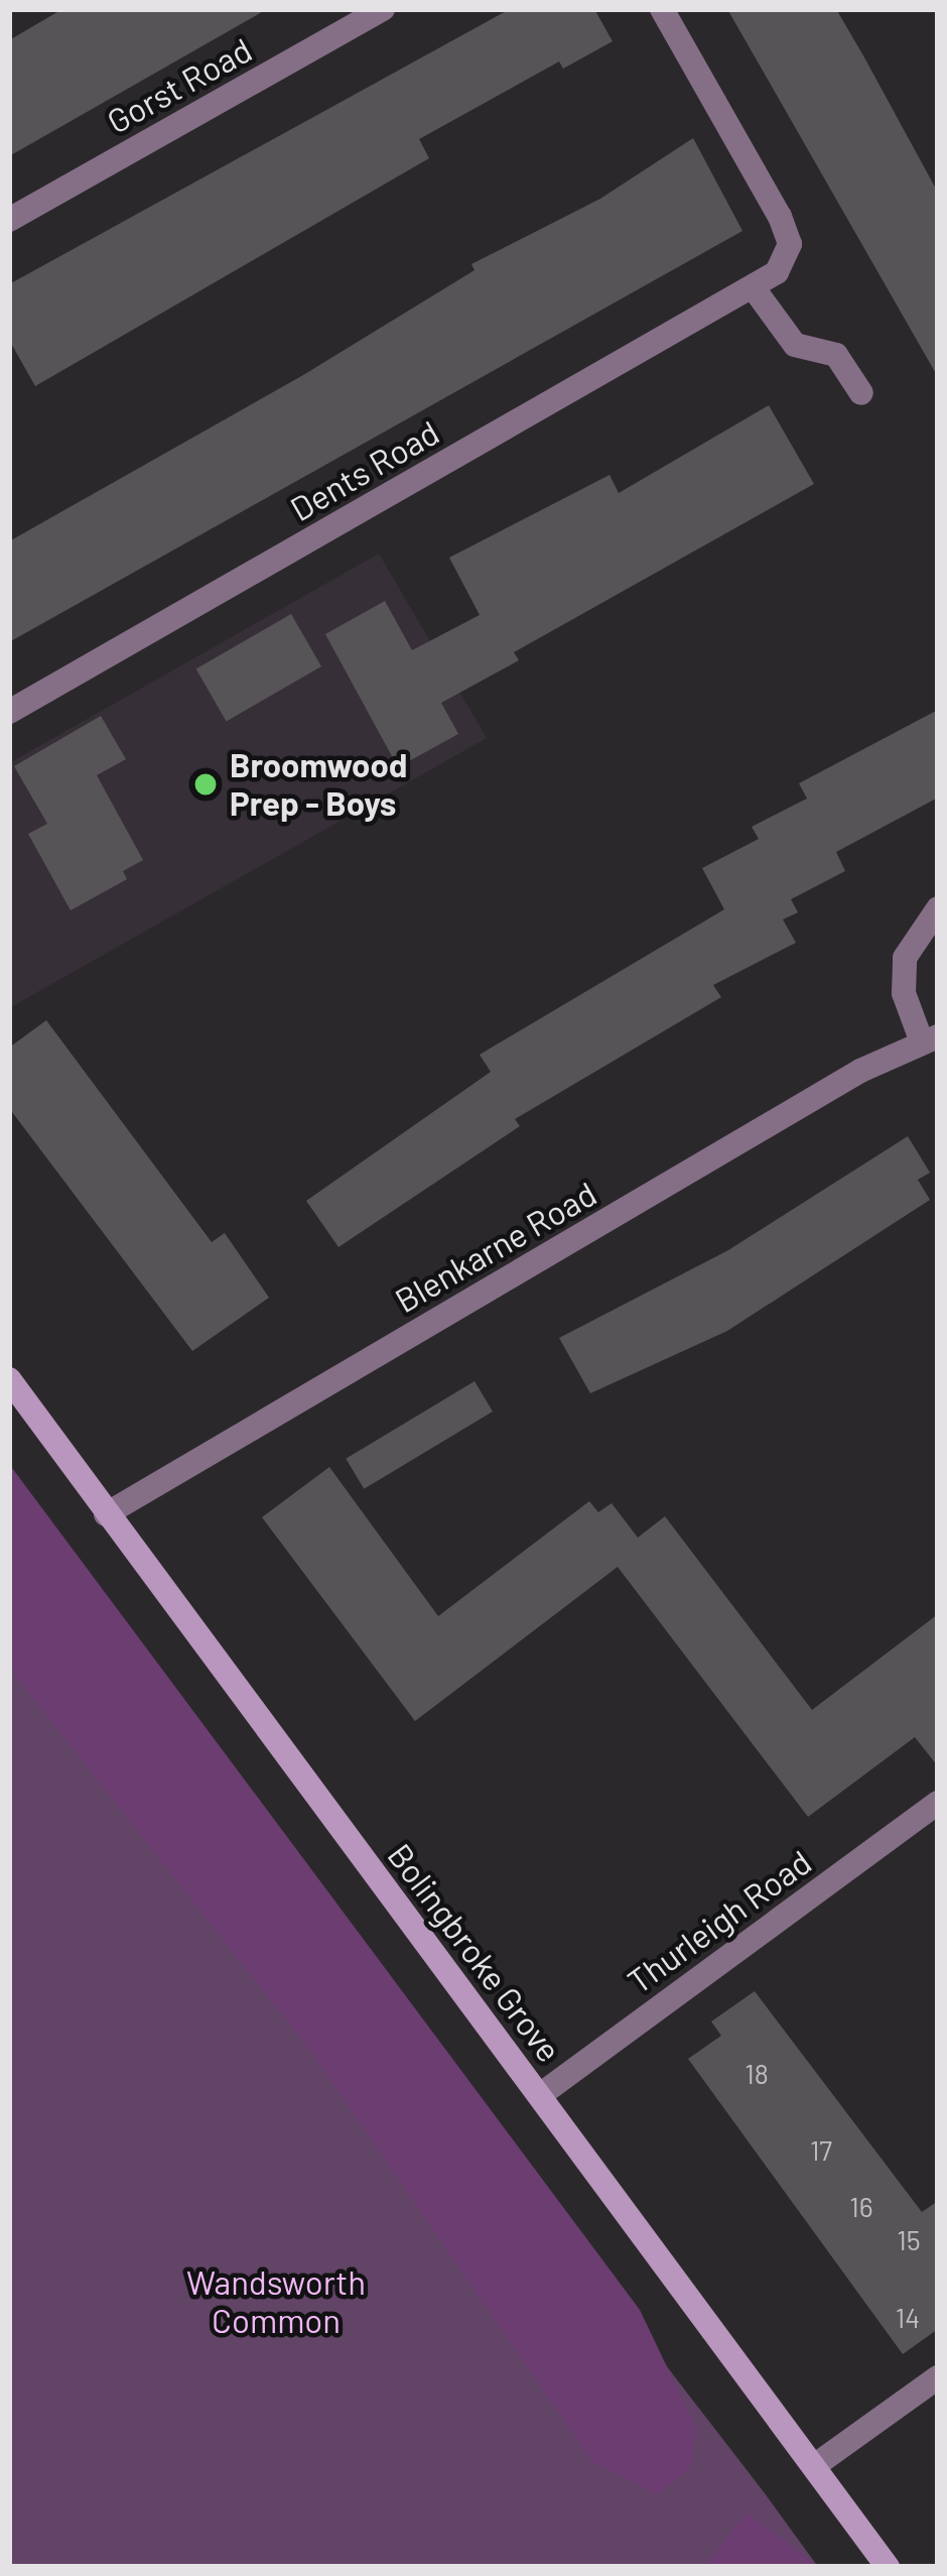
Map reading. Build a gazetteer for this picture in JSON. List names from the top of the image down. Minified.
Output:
{"streets":{"main road":["Bolingbroke Grove"],"street":["Gorst Road","Dents Road","Blenkarne Road","Thurleigh Road"]},"crossings":[["Blenkarne Road","Bolingbroke Grove"],["Thurleigh Road","Bolingbroke Grove"]],"parks":["Wandsworth Common"],"places":["Broomwood Prep - Boys"],"house_numbers":["18","17","16","15","14"]}
